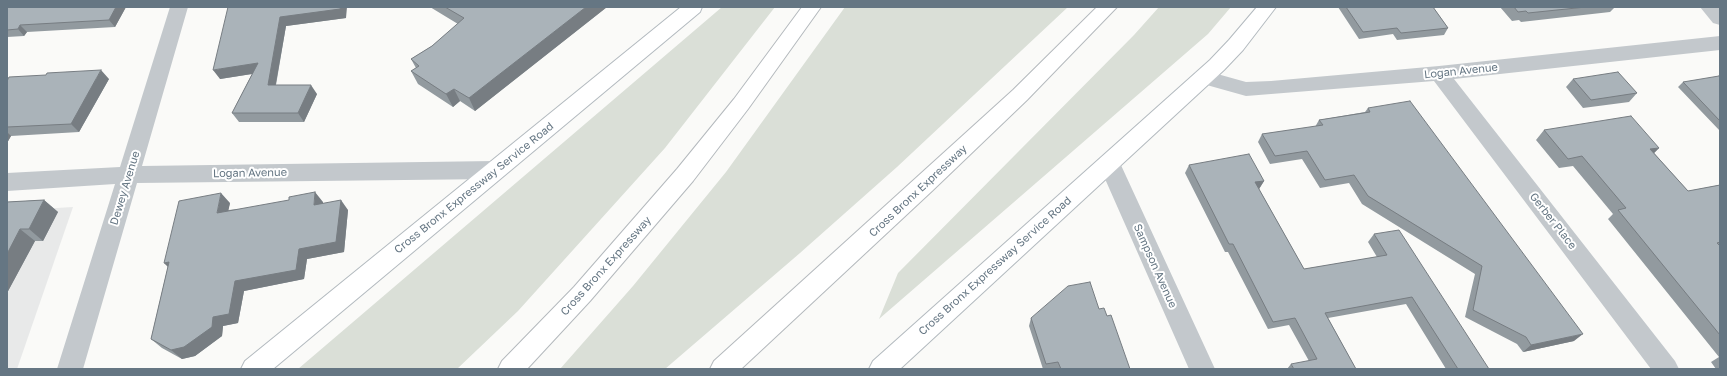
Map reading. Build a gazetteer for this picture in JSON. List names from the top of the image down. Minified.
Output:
{"streets":{"main road":["Cross Bronx Expressway Service Road","Cross Bronx Expressway"],"street":["Logan Avenue","Dewey Avenue","Gerber Place","Sampson Avenue"]},"crossings":[["Logan Avenue","Dewey Avenue"],["Logan Avenue","Cross Bronx Expressway Service Road"],["Logan Avenue","Gerber Place"],["Cross Bronx Expressway Service Road","Sampson Avenue"]]}
